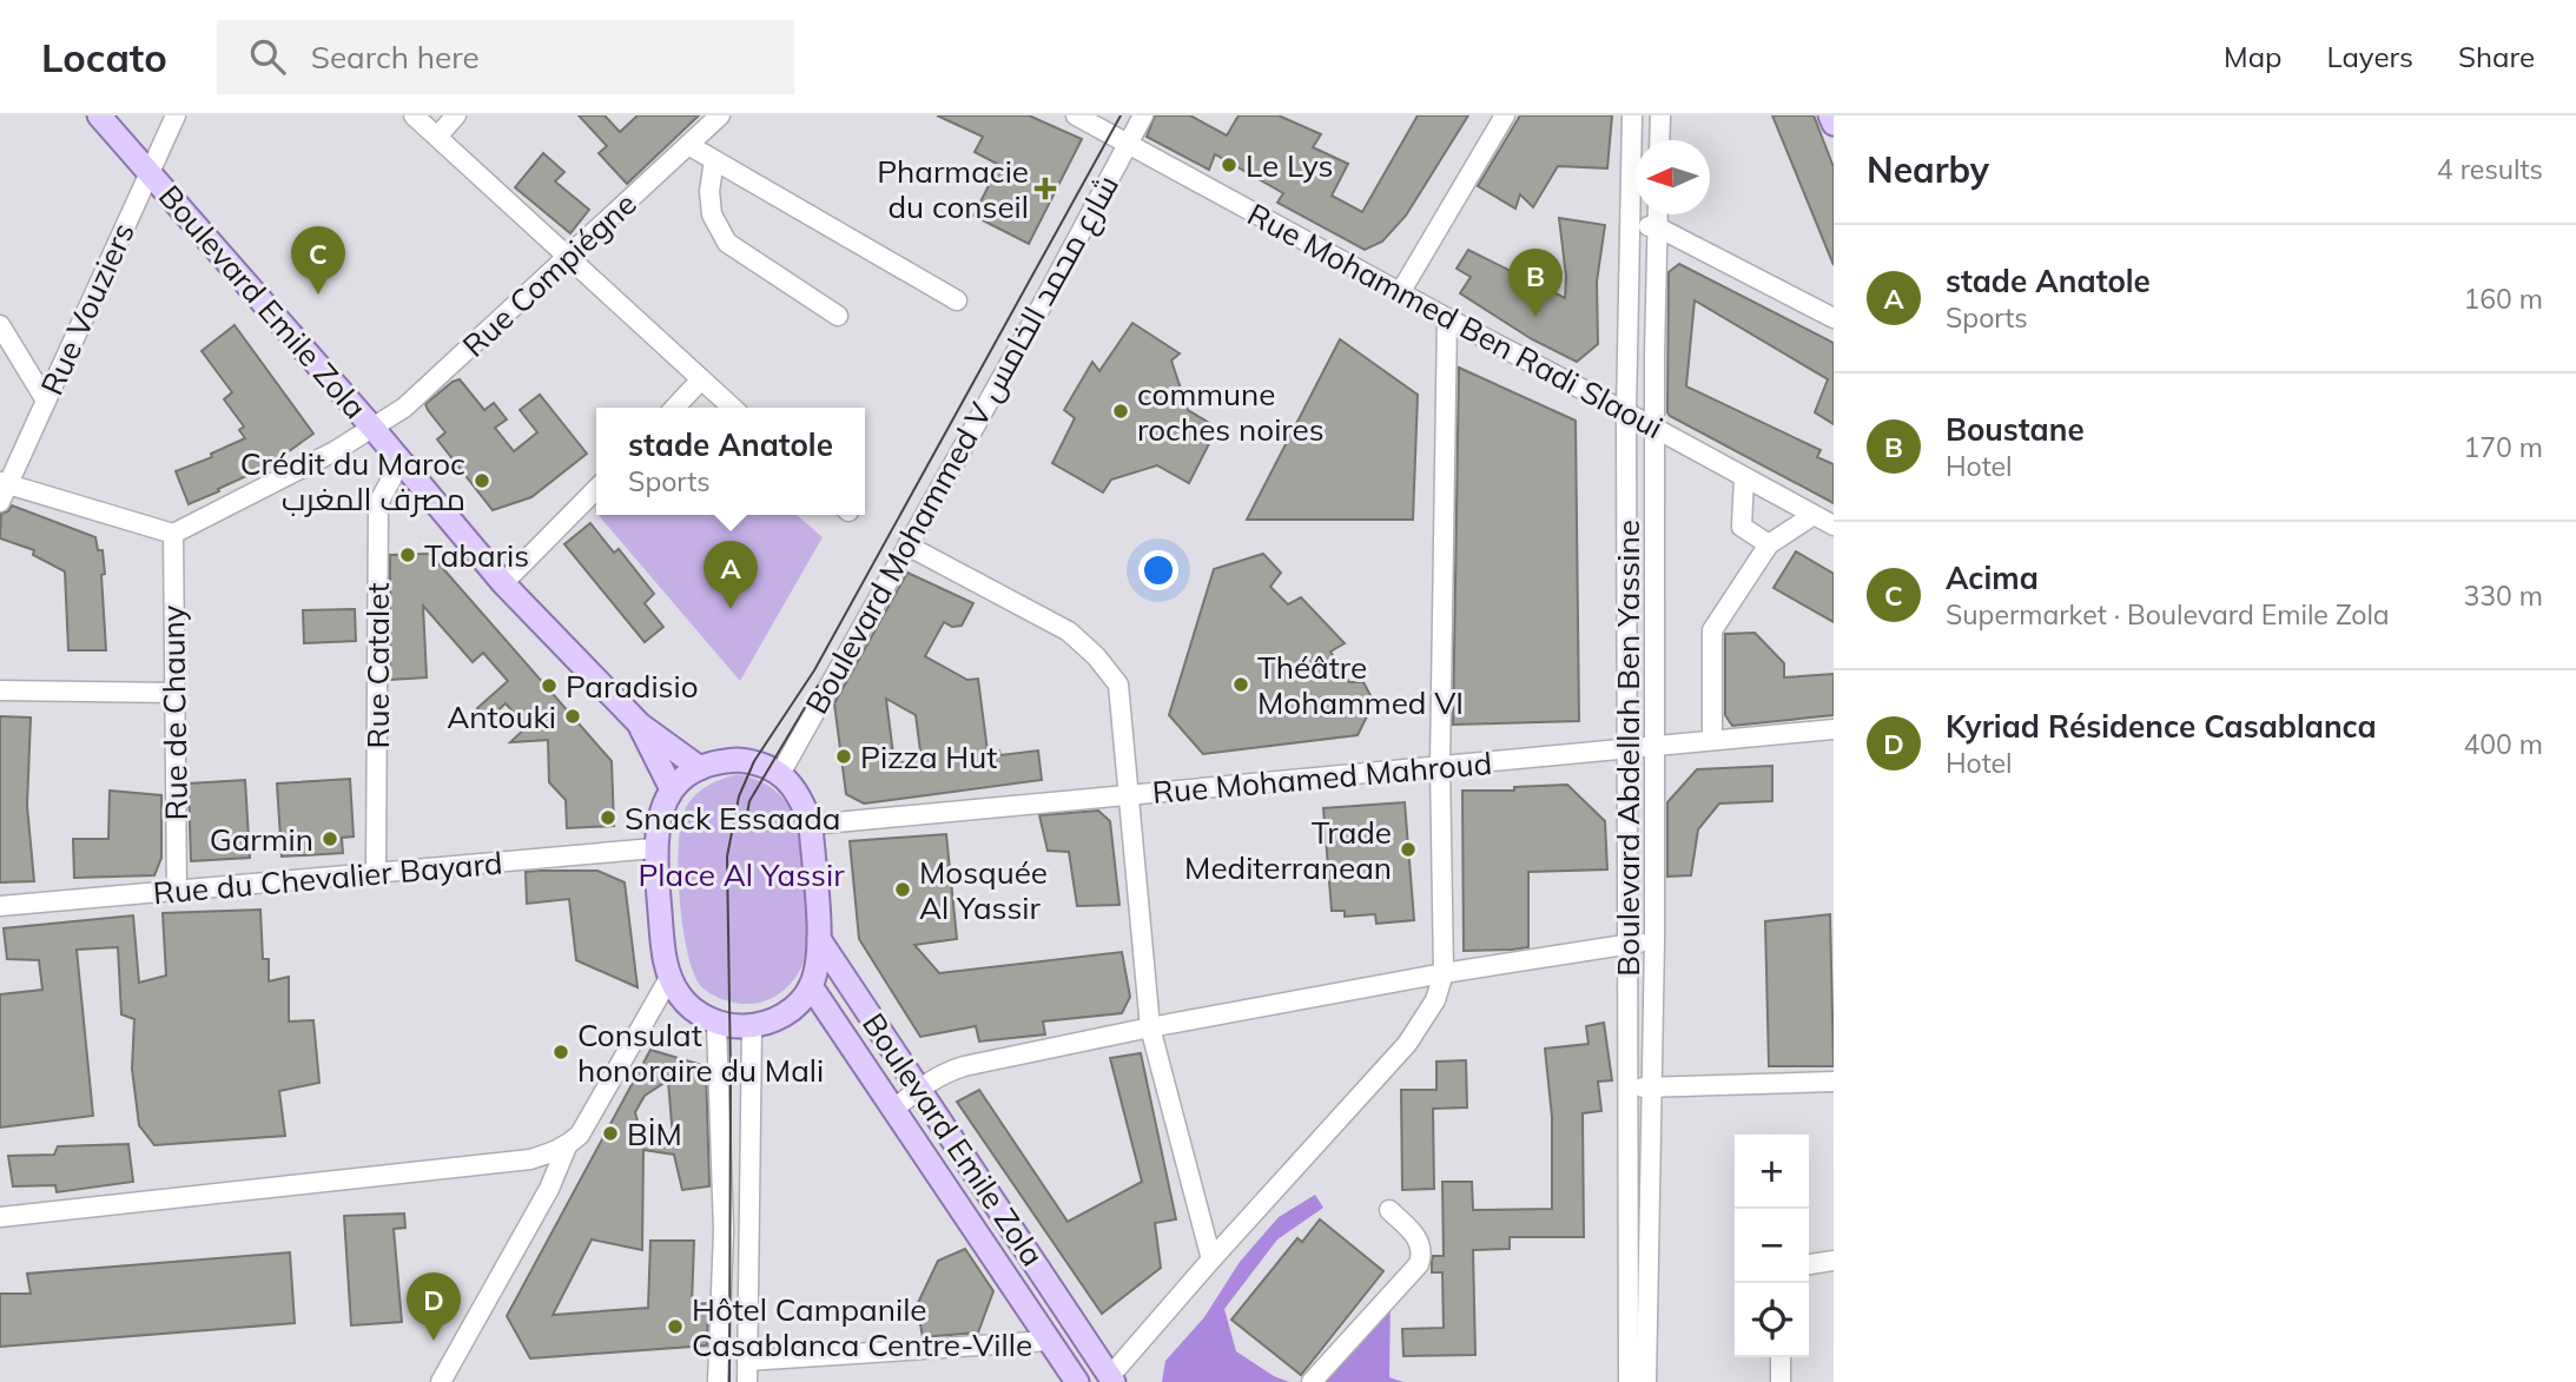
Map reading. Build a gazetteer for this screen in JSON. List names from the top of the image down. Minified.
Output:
{"streets":{"main road":["Boulevard Emile Zola"],"street":["Rue Compiégne","Rue Vouziers","Rue Mohammed Ben Radi Slaoui","Boulevard Mohammed V شارع محمد الخامس","Rue Catalet","Rue de Chauny","Boulevard Abdellah Ben Yassine","Rue Mohamed Mahroud","Rue du Chevalier Bayard"]},"crossings":[["Rue Compiégne","Boulevard Emile Zola"],["Rue Compiégne","Rue de Chauny"],["Boulevard Emile Zola","Rue Vouziers"],["Boulevard Emile Zola","Boulevard Mohammed V شارع محمد الخامس"],["Boulevard Emile Zola","Rue Catalet"],["Boulevard Emile Zola","Rue Mohamed Mahroud"],["Boulevard Emile Zola","Rue du Chevalier Bayard"],["Rue Mohammed Ben Radi Slaoui","Boulevard Mohammed V شارع محمد الخامس"],["Rue Mohammed Ben Radi Slaoui","Boulevard Abdellah Ben Yassine"],["Boulevard Mohammed V شارع محمد الخامس","Rue Mohamed Mahroud"],["Boulevard Mohammed V شارع محمد الخامس","Rue du Chevalier Bayard"],["Rue Catalet","Rue du Chevalier Bayard"],["Rue de Chauny","Rue du Chevalier Bayard"],["Boulevard Abdellah Ben Yassine","Rue Mohamed Mahroud"],["Rue Mohamed Mahroud","Rue du Chevalier Bayard"]],"parks":["Place Al Yassir"],"places":{"other":["Le Lys","commune roches noires","Crédit du Maroc مصرف المغرب","Tabaris","Théâtre Mohammed VI","Paradisio","Antouki","Pizza Hut","Snack Essaada","Garmin","Trade Mediterranean","Mosquée Al Yassir","Consulat honoraire du Mali","BİM","Hôtel Campanile Casablanca Centre-Ville"],"health":["Pharmacie du conseil"]},"north":"left","page":{"header":"Locato","search":"Search here","nav":["Map","Layers","Share"],"heading":["Nearby","4 results"],"list":[{"mark":"A","name":"stade Anatole","note":"Sports","value":"160 m"},{"mark":"B","name":"Boustane","note":"Hotel","value":"170 m"},{"mark":"C","name":"Acima","note":"Supermarket · Boulevard Emile Zola","value":"330 m"},{"mark":"D","name":"Kyriad Résidence Casablanca","note":"Hotel","value":"400 m"}],"pins":["C","B","A","D"],"popup":["stade Anatole","Sports"],"map_buttons":["+","−"]}}
